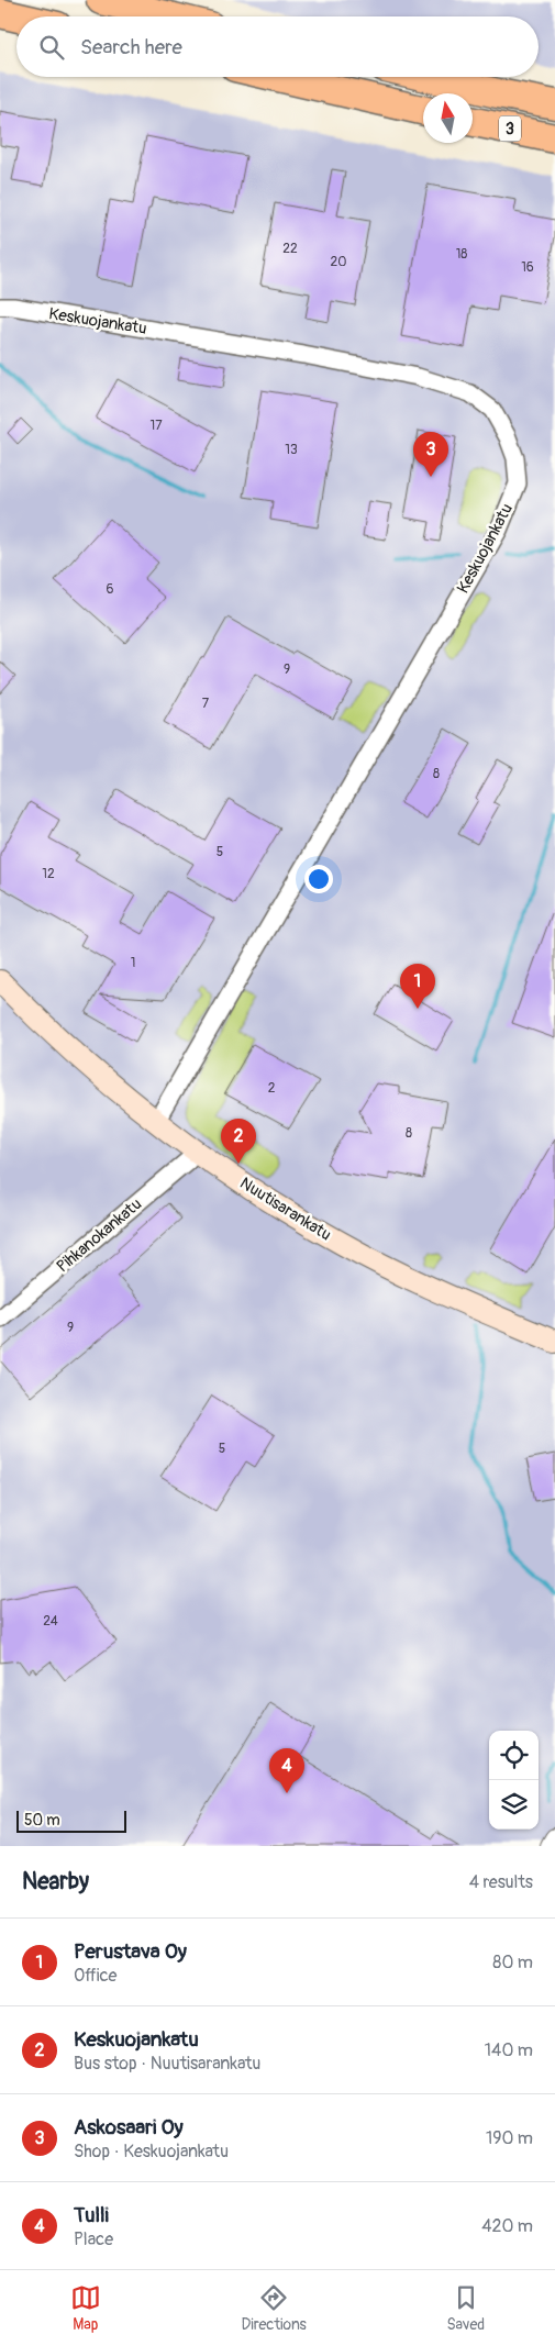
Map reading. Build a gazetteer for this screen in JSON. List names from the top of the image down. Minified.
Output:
{"streets":{"highway":["3"],"main road":["Nuutisarankatu"],"street":["Keskuojankatu","Pihkanokankatu"]},"crossings":[["Keskuojankatu","Nuutisarankatu"],["Nuutisarankatu","Pihkanokankatu"]],"house_numbers":["22","18","20","16","17","13","6","9","7","8","5","12","1","2","8","9","5","24"],"scale_bar":"50 m","north":"top","page":{"search":"Search here","pins":["3","1","2","4"],"scale":"50 m","heading":["Nearby","4 results"],"list":[{"mark":"1","name":"Perustava Oy","note":"Office","value":"80 m"},{"mark":"2","name":"Keskuojankatu","note":"Bus stop · Nuutisarankatu","value":"140 m"},{"mark":"3","name":"Askosaari Oy","note":"Shop · Keskuojankatu","value":"190 m"},{"mark":"4","name":"Tulli","note":"Place","value":"420 m"}],"nav":["Map","Directions","Saved"]}}
